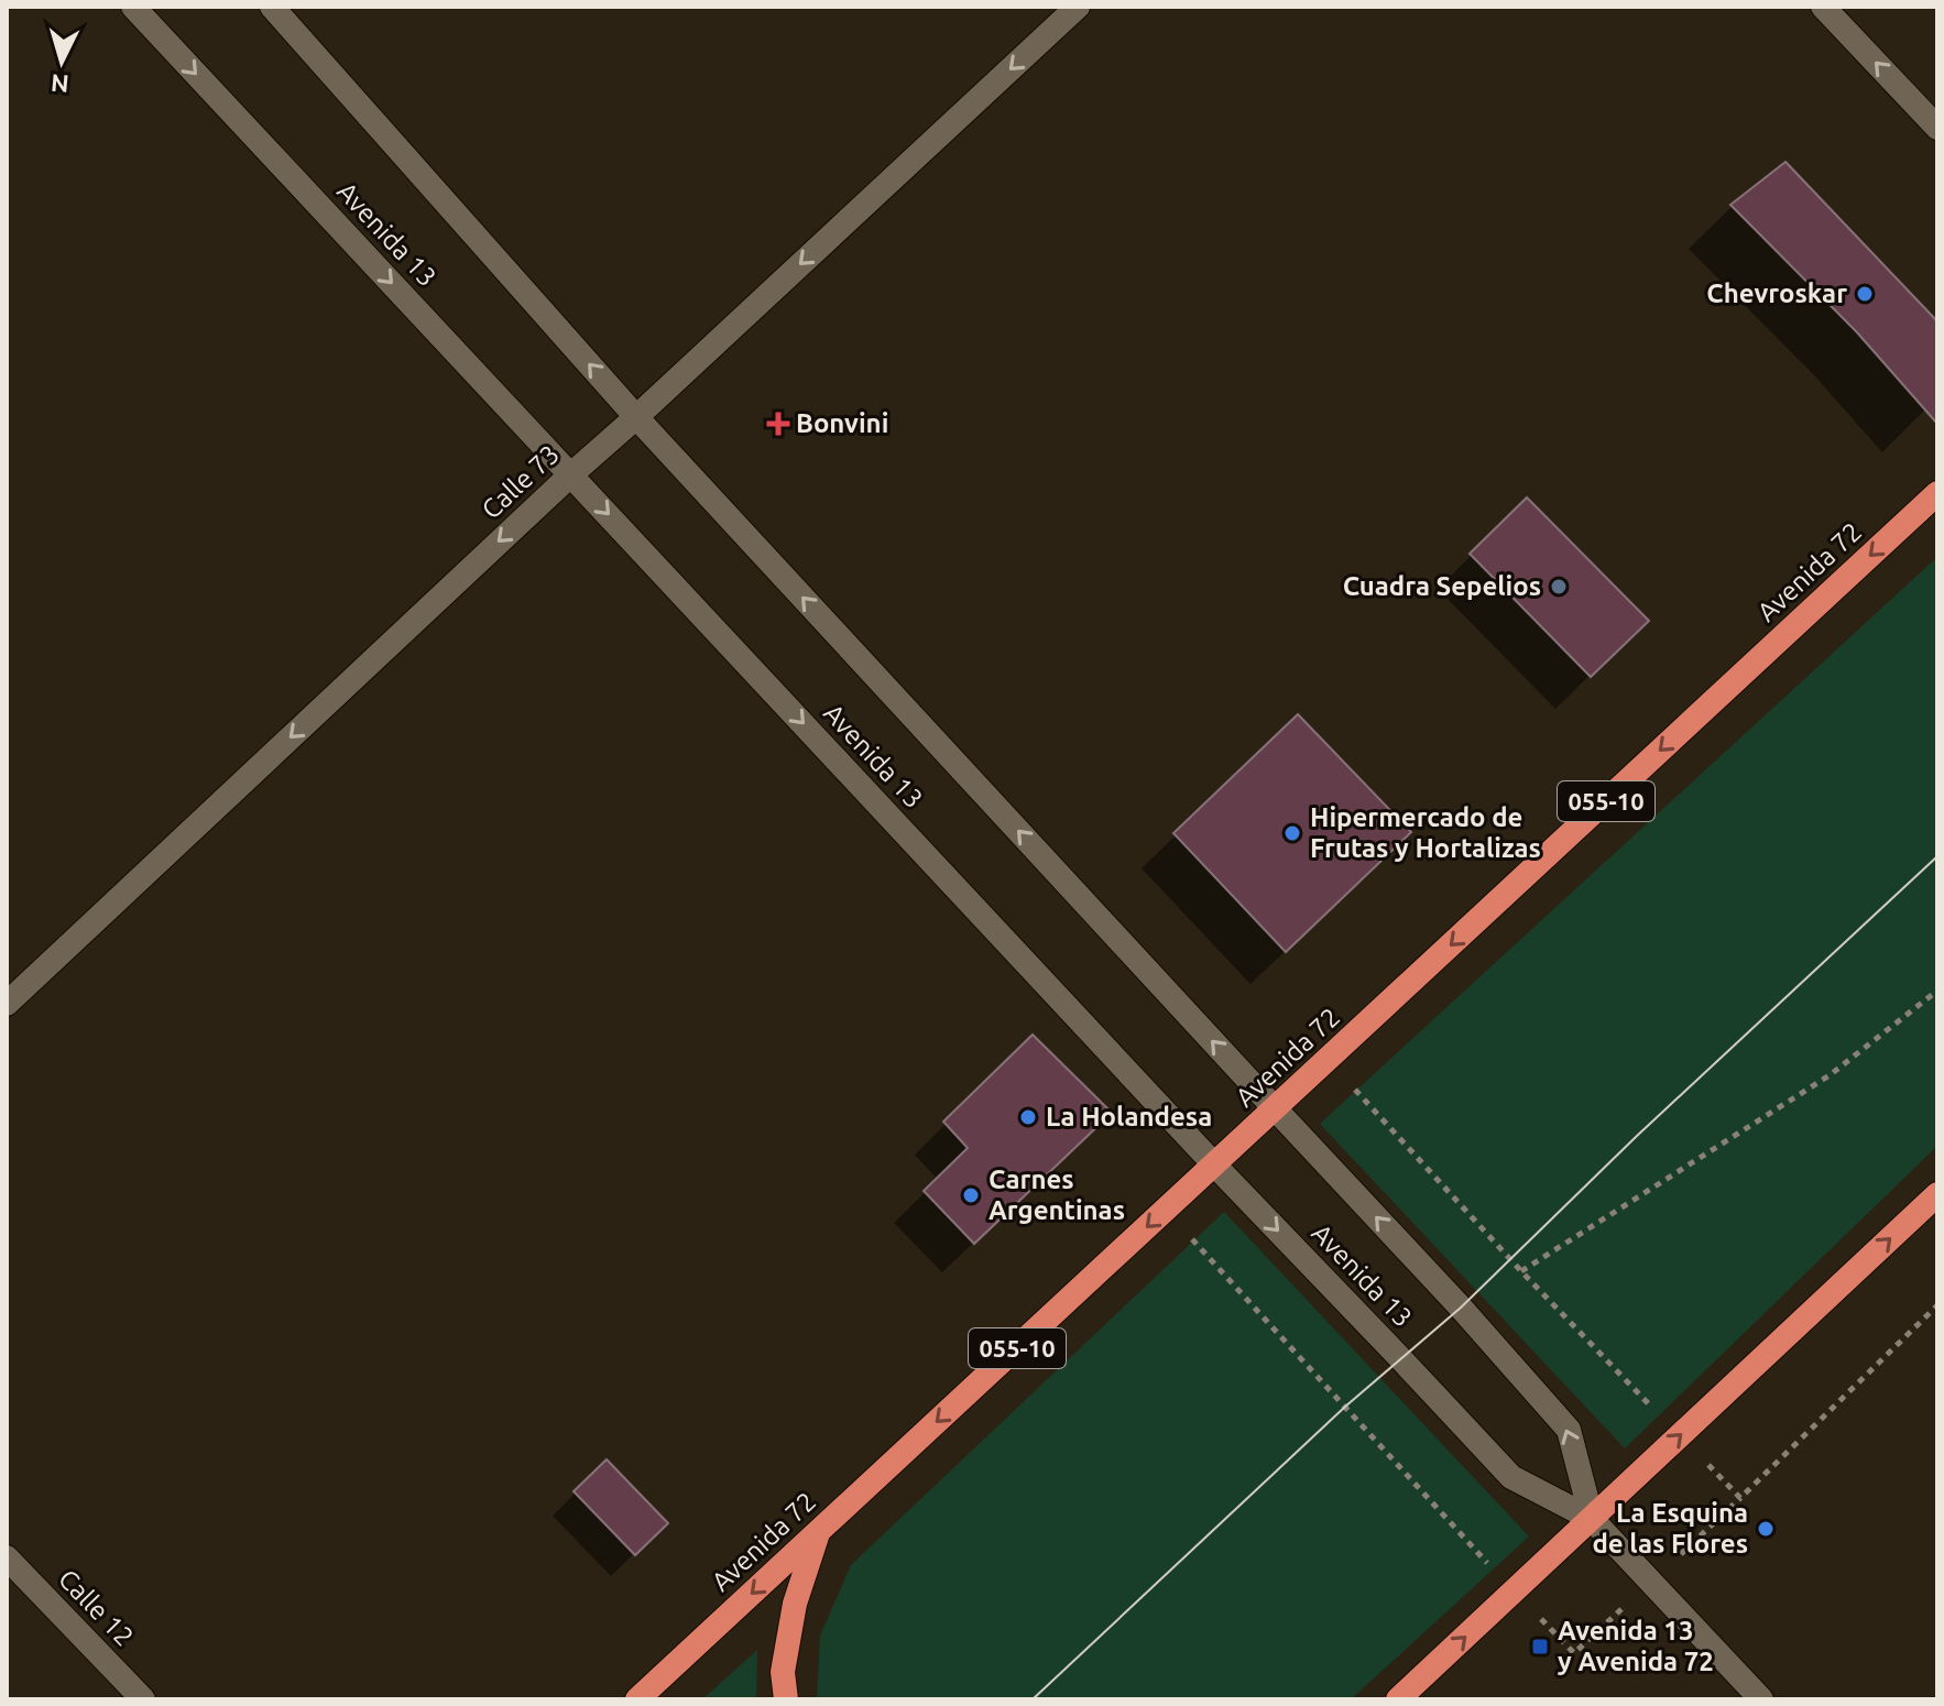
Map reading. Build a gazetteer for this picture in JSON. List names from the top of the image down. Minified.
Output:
{"streets":{"highway":["Avenida 72","055-10"],"street":["Avenida 13","Calle 73","Calle 12"]},"crossings":[["Avenida 13","Calle 73"],["Avenida 13","Avenida 72"]],"one_way":["Calle 73","Avenida 72"],"places":{"other":["Chevroskar","Cuadra Sepelios","Hipermercado de Frutas y Hortalizas","La Holandesa","Carnes Argentinas","La Esquina de las Flores"],"health":["Bonvini"],"transit":["Avenida 13 y Avenida 72"]},"north":"bottom"}
